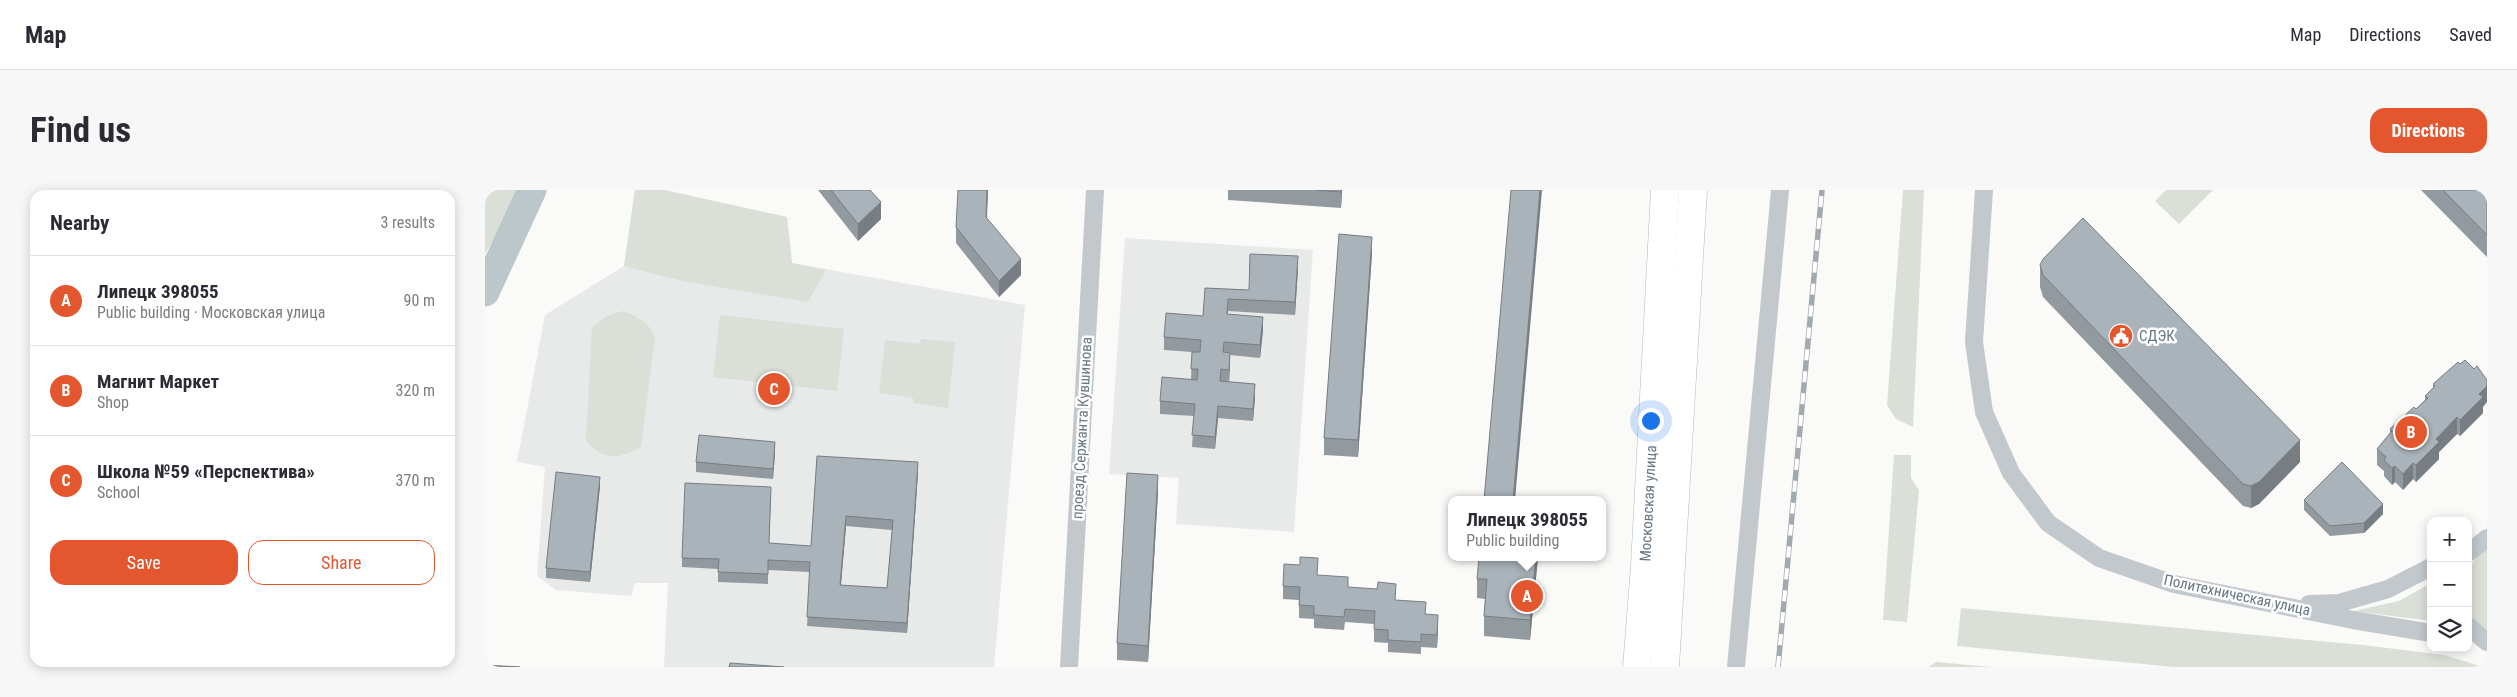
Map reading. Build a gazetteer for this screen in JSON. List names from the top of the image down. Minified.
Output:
{"streets":{"main road":["Московская улица"],"street":["проезд Сержанта Кувшинова","Политехническая улица"]},"places":{"public building":["СДЭК"]},"page":{"header":"Map","nav":["Map","Directions","Saved"],"buttons":["Directions",["Save","Share"]],"title":"Find us","heading":["Nearby","3 results"],"list":[{"mark":"A","name":"Липецк 398055","note":"Public building · Московская улица","value":"90 m"},{"mark":"B","name":"Магнит Маркет","note":"Shop","value":"320 m"},{"mark":"C","name":"Школа №59 «Перспектива»","note":"School","value":"370 m"}],"pins":["C","B","A"],"popup":["Липецк 398055","Public building"],"map_buttons":["+","−"]}}
